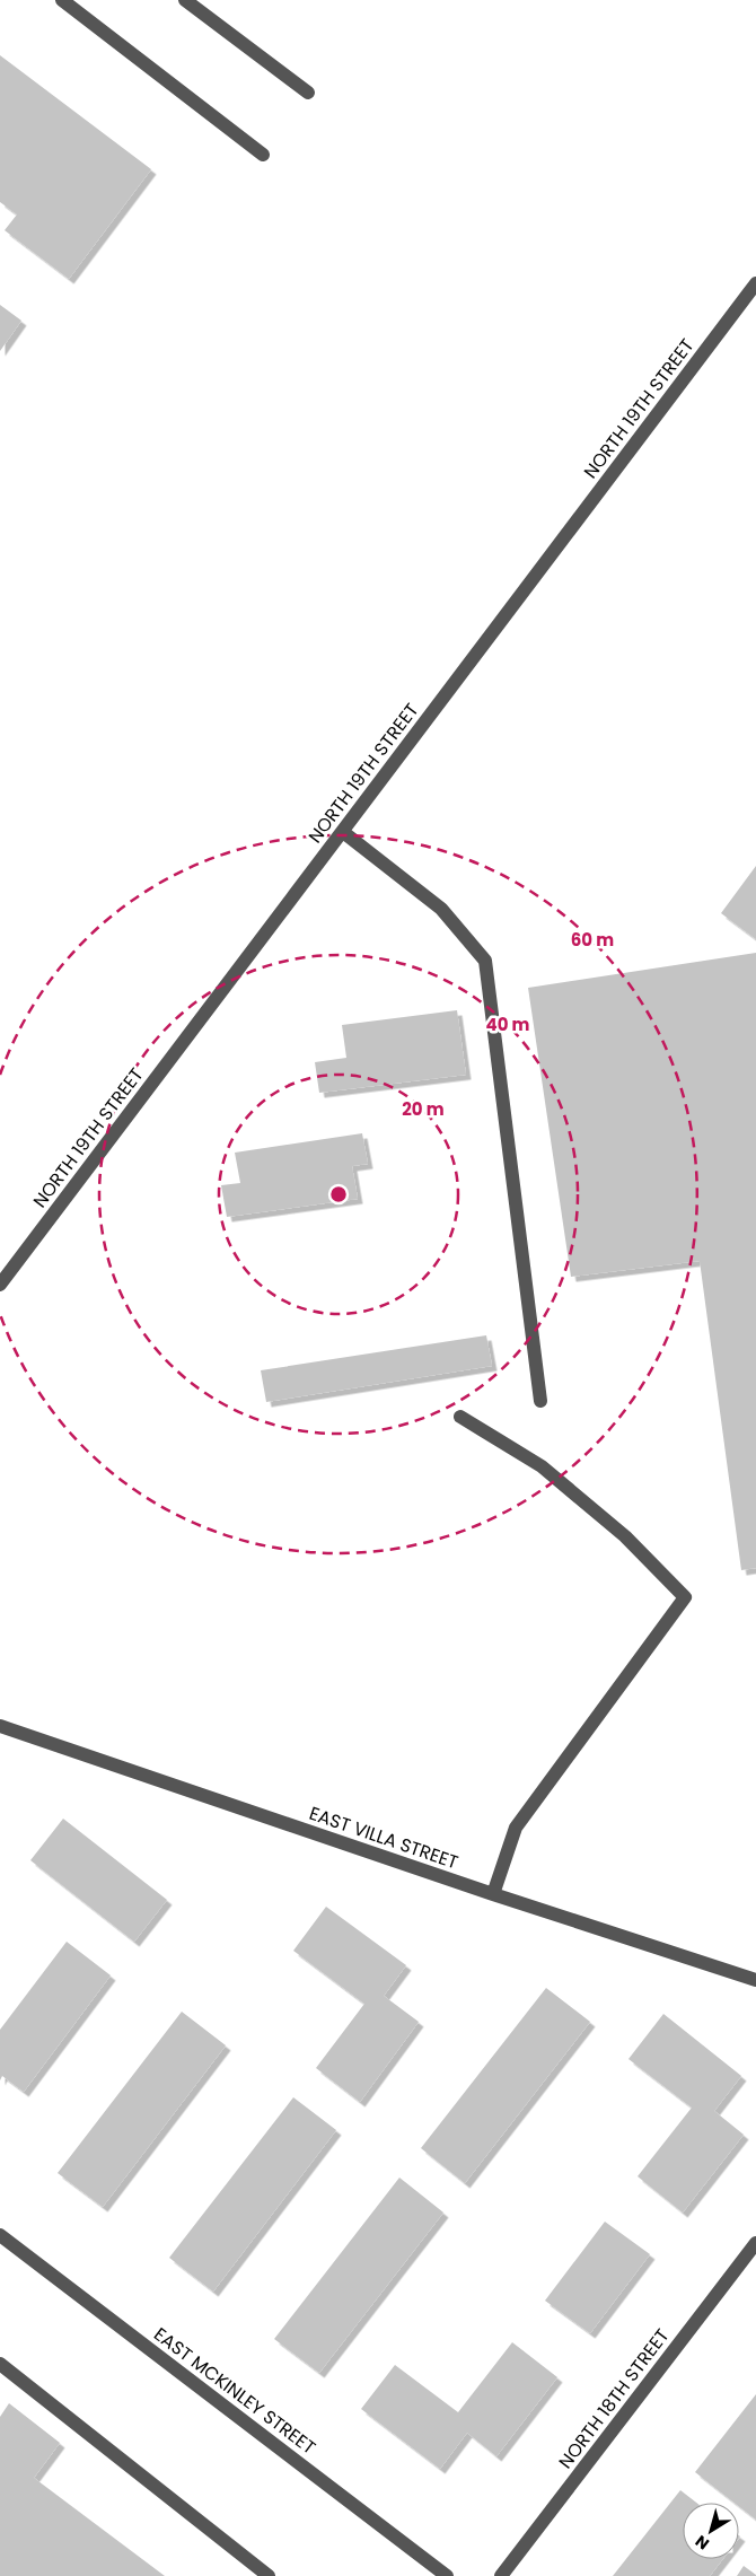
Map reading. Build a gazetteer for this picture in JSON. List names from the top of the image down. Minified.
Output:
{"streets":{"street":["NORTH 19TH STREET","EAST VILLA STREET","EAST MCKINLEY STREET","NORTH 18TH STREET"]},"north":"bottom left","rings":["60 m","40 m","20 m"]}
